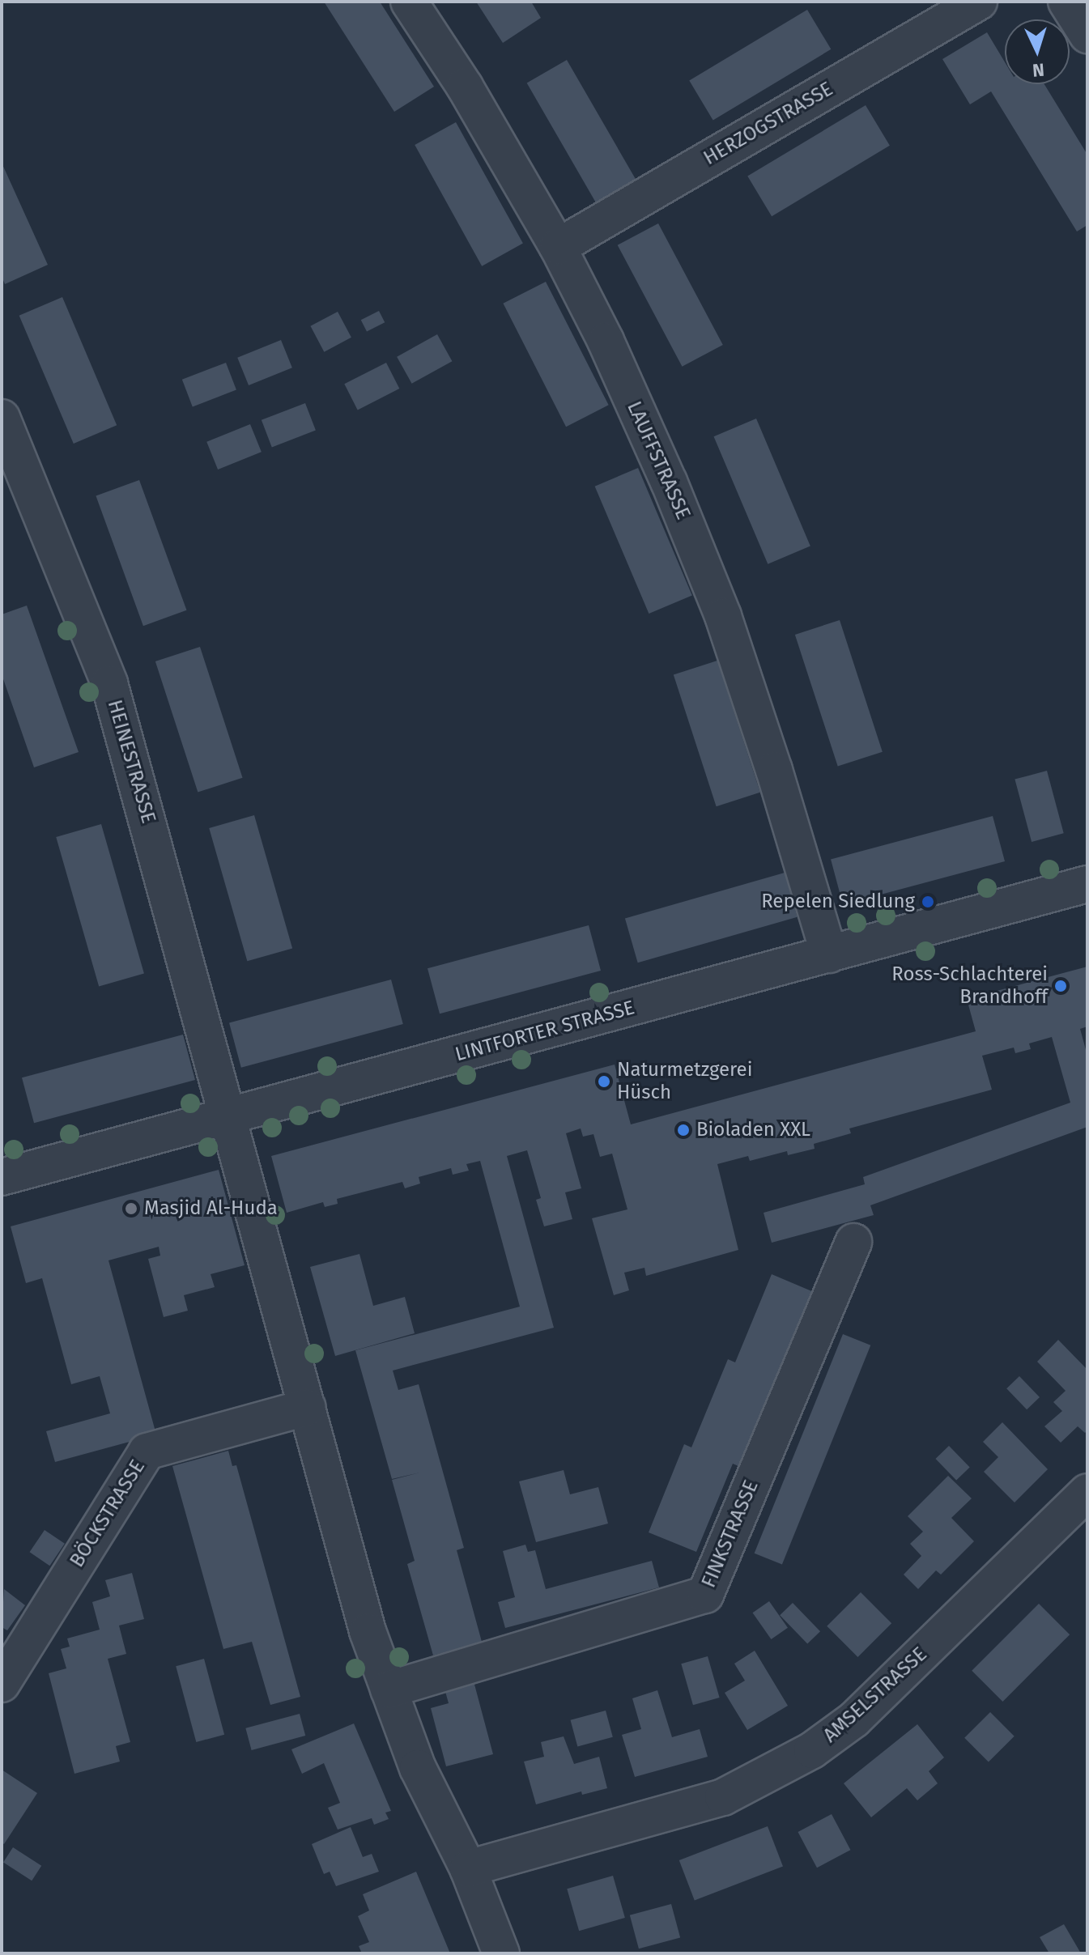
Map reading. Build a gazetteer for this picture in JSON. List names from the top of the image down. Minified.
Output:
{"streets":{"street":["HERZOGSTRASSE","LAUFFSTRASSE","HEINESTRASSE","LINTFORTER STRASSE","BÖCKSTRASSE","FINKSTRASSE","AMSELSTRASSE"]},"crossings":[["HERZOGSTRASSE","LAUFFSTRASSE"],["LAUFFSTRASSE","LINTFORTER STRASSE"],["HEINESTRASSE","LINTFORTER STRASSE"]],"places":["Repelen Siedlung","Ross-Schlachterei Brandhoff","Naturmetzgerei Hüsch","Bioladen XXL","Masjid Al-Huda"],"north":"bottom"}
